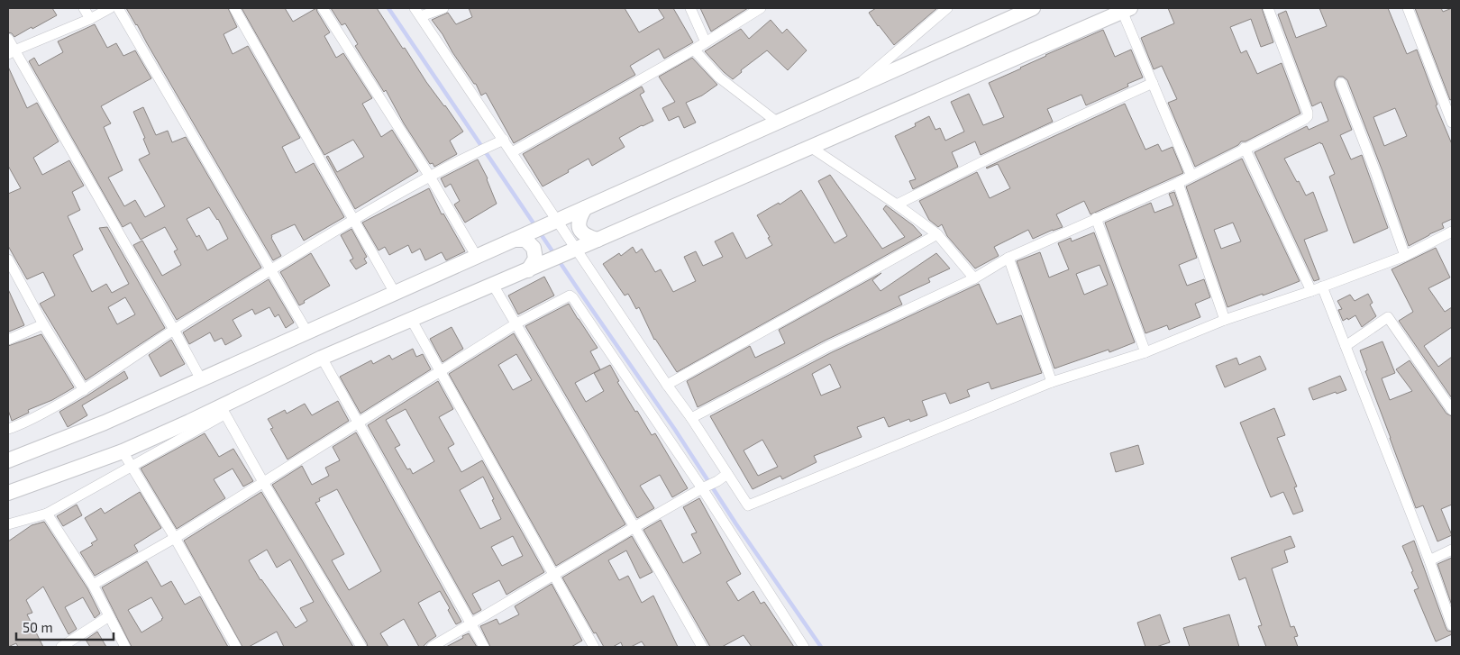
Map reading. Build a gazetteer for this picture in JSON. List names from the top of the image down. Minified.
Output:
{"scale_bar":"50 m"}
